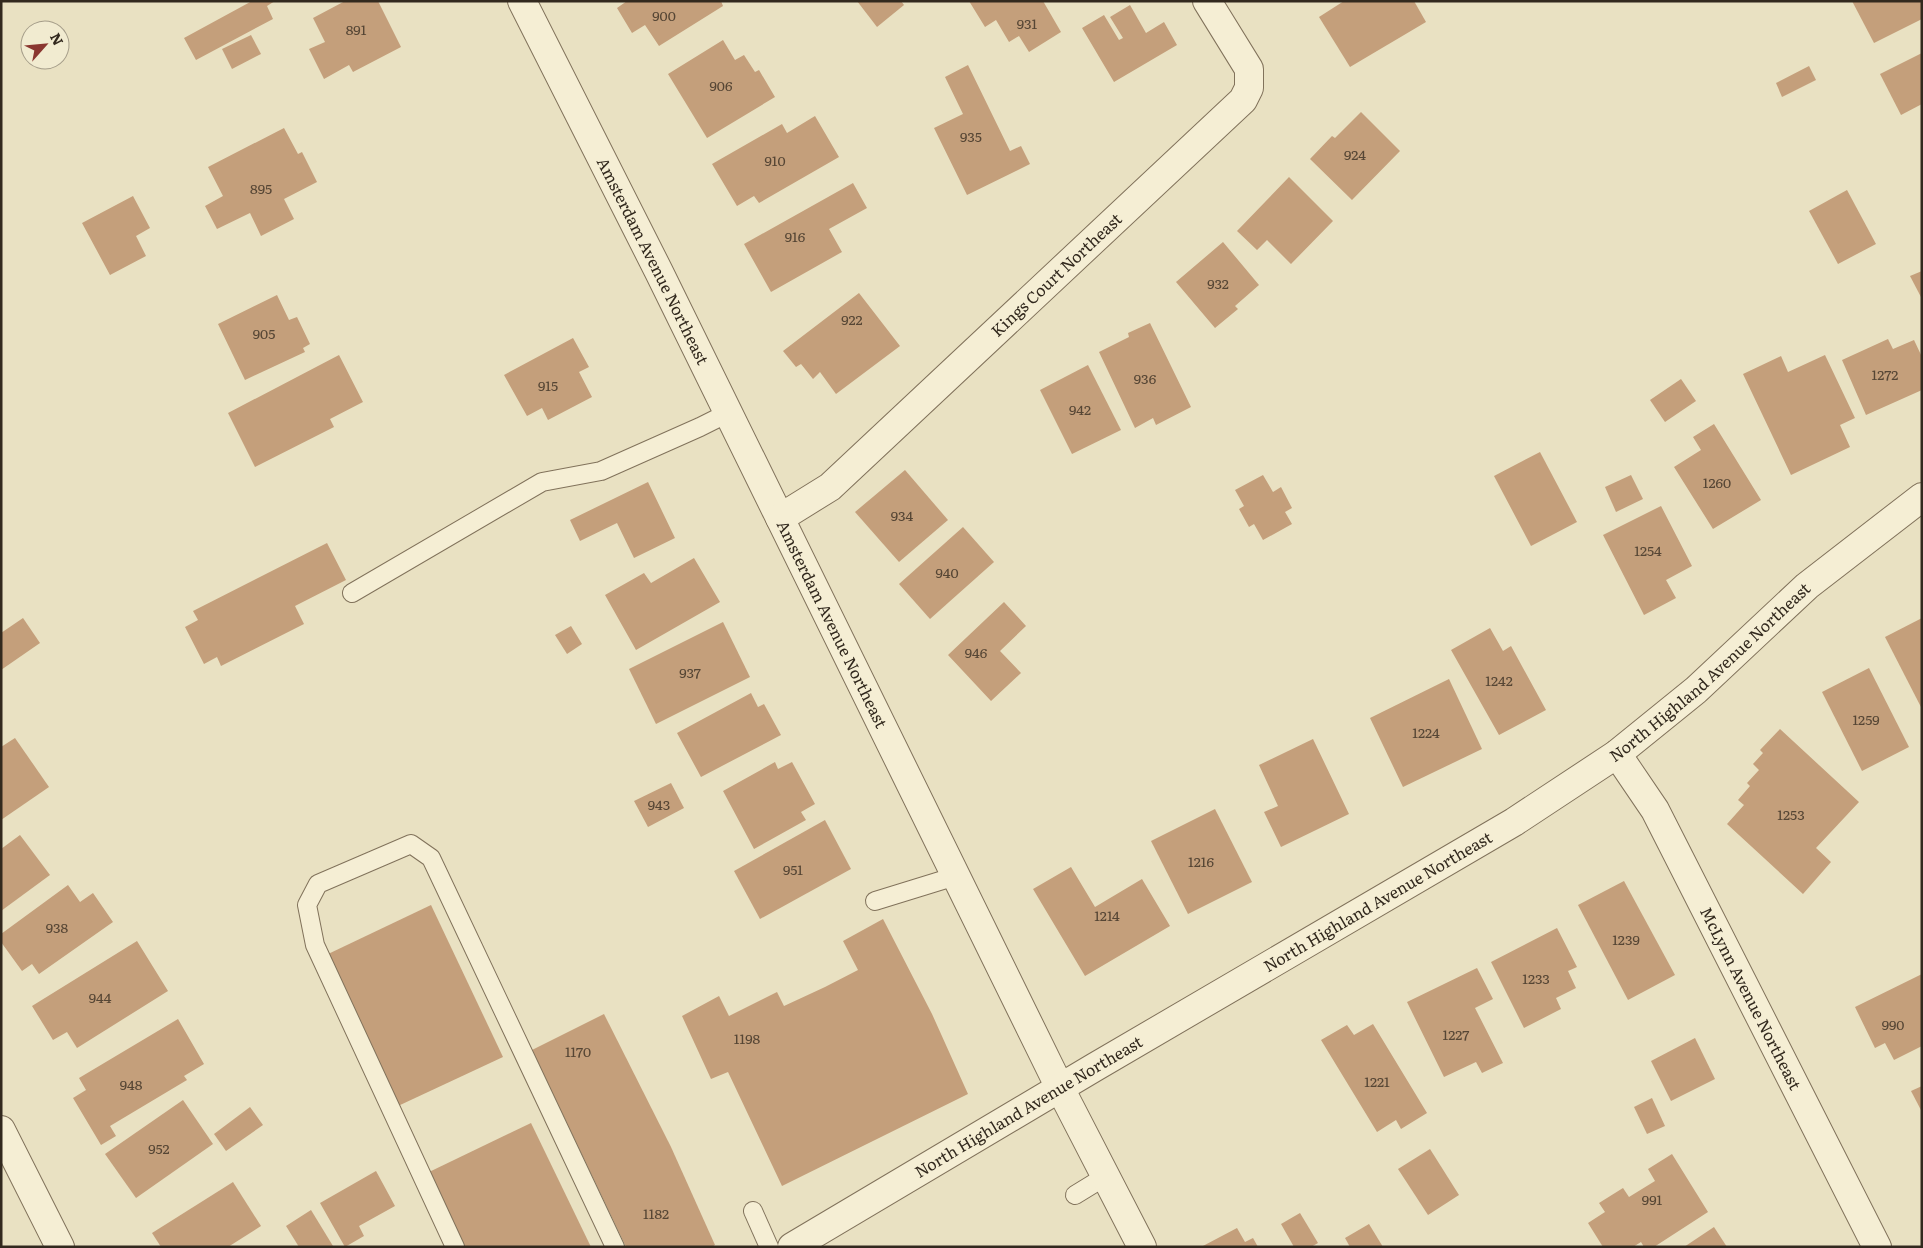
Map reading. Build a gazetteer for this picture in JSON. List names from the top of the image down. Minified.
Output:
{"streets":{"street":["Amsterdam Avenue Northeast","Kings Court Northeast","North Highland Avenue Northeast","McLynn Avenue Northeast"]},"crossings":[["Amsterdam Avenue Northeast","Kings Court Northeast"],["Amsterdam Avenue Northeast","North Highland Avenue Northeast"],["North Highland Avenue Northeast","McLynn Avenue Northeast"]],"house_numbers":["900","931","891","906","935","924","910","895","916","932","922","905","1272","936","915","942","1260","934","1254","940","946","937","1242","1259","1224","943","1253","1216","951","1214","938","1239","1233","944","990","1227","1198","1170","1221","948","952","991","1182"],"north":"top right"}
